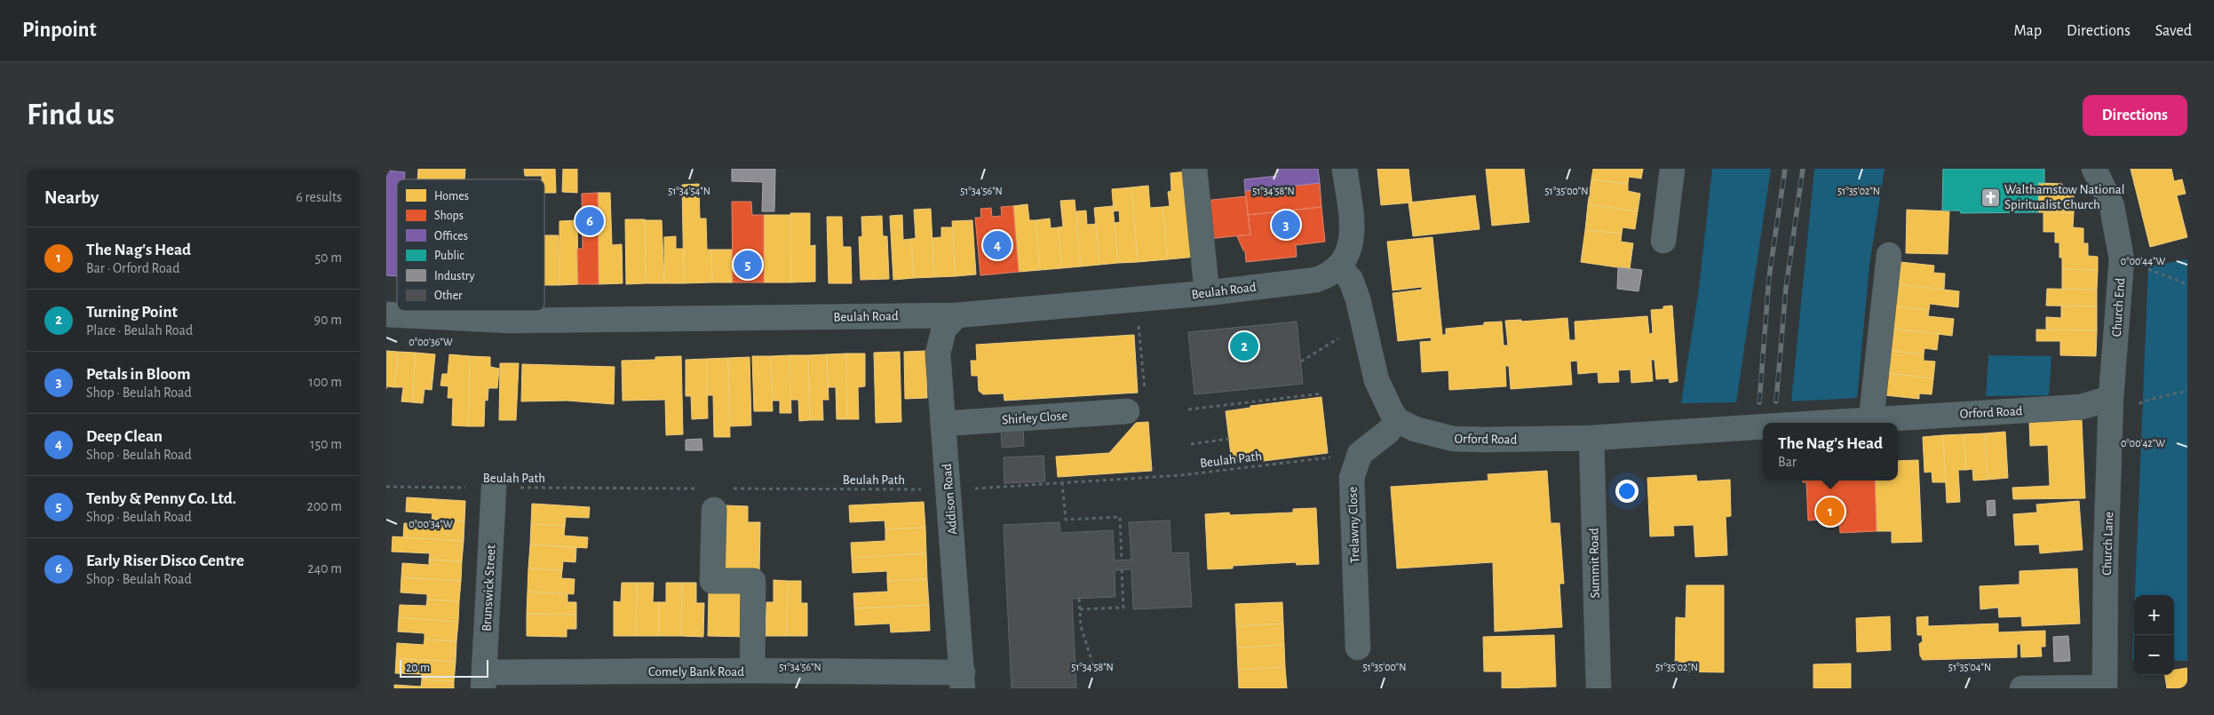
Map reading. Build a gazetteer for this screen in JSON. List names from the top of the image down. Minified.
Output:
{"streets":{"street":["Beulah Road","Church End","Orford Road","Shirley Close","Addison Road","Trelawny Close","Church Lane","Summit Road","Brunswick Street","Comely Bank Road"],"path":["Beulah Path"]},"crossings":[["Beulah Road","Addison Road"],["Church End","Orford Road"],["Church End","Church Lane"],["Orford Road","Church Lane"],["Orford Road","Summit Road"],["Shirley Close","Addison Road"],["Beulah Path","Addison Road"],["Beulah Path","Trelawny Close"],["Beulah Path","Brunswick Street"],["Addison Road","Comely Bank Road"],["Brunswick Street","Comely Bank Road"]],"places":{"church":["Walthamstow National Spiritualist Church"]},"legend":["Homes","Shops","Offices","Public","Industry","Other"],"scale_bar":"20 m","page":{"header":"Pinpoint","nav":["Map","Directions","Saved"],"buttons":"Directions","title":"Find us","heading":["Nearby","6 results"],"pins":["6","3","4","5","2","1"],"list":[{"mark":"1","name":"The Nag's Head","note":"Bar · Orford Road","value":"50 m"},{"mark":"2","name":"Turning Point","note":"Place · Beulah Road","value":"90 m"},{"mark":"3","name":"Petals in Bloom","note":"Shop · Beulah Road","value":"100 m"},{"mark":"4","name":"Deep Clean","note":"Shop · Beulah Road","value":"150 m"},{"mark":"5","name":"Tenby & Penny Co. Ltd.","note":"Shop · Beulah Road","value":"200 m"},{"mark":"6","name":"Early Riser Disco Centre","note":"Shop · Beulah Road","value":"240 m"}],"popup":["The Nag's Head","Bar"],"map_buttons":["+","−"],"scale":"20 m"},"coordinates":["51°34'58\"N","51°35'00\"N","51°35'02\"N","51°34'54\"N","51°34'56\"N","0°00'44\"W","0°00'36\"W","0°00'42\"W","0°00'34\"W","51°35'04\"N"]}
